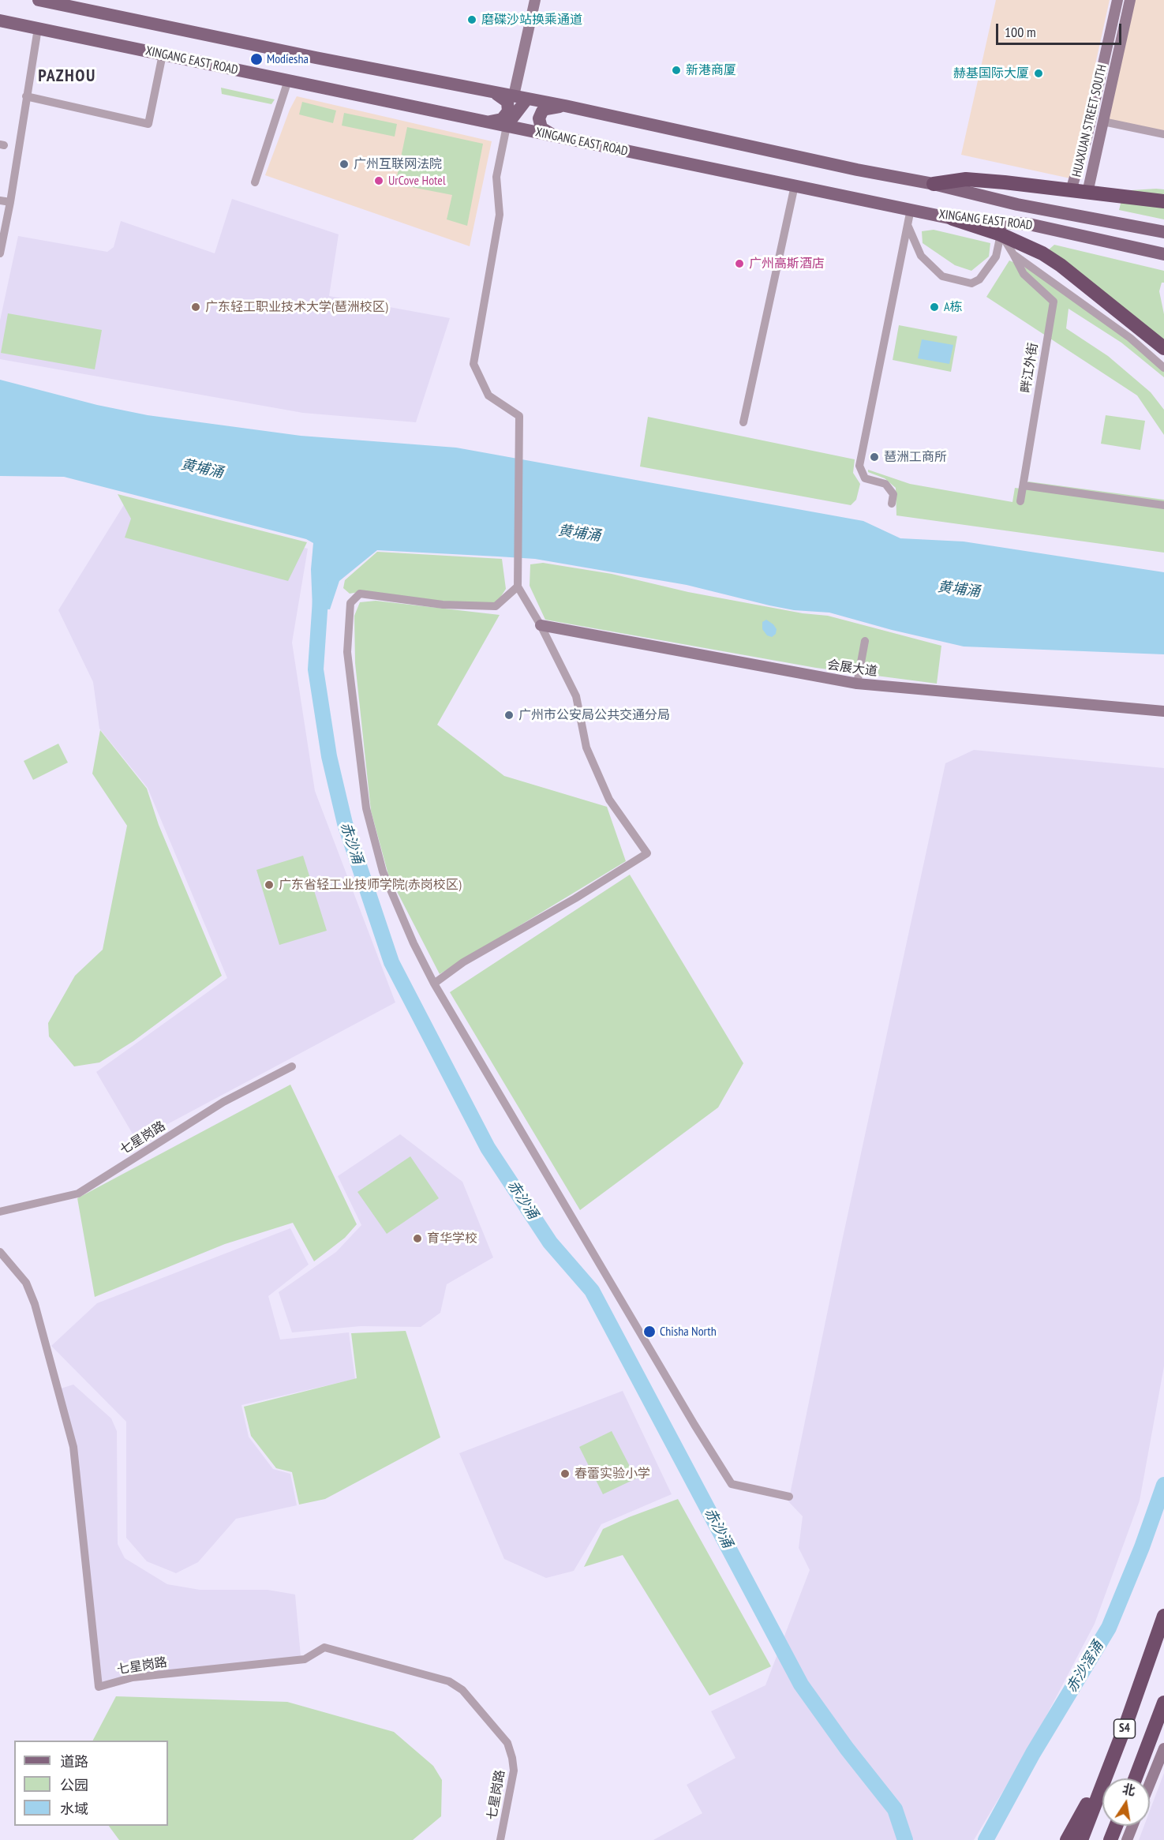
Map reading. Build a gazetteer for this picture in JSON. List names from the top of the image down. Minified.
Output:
{"streets":{"highway":["S4"],"main road":["XINGANG EAST ROAD"],"street":["HUAXUAN STREET SOUTH","畔江外街","会展大道","七星岗路"]},"districts":["PAZHOU"],"water":["黄埔涌","赤沙涌","赤沙滘涌"],"places":["磨碟沙站换乘通道","Modiesha","新港商厦","赫基国际大厦","广州互联网法院","UrCove Hotel","广州高斯酒店","广东轻工职业技术大学(琶洲校区)","A栋","琶洲工商所","广州市公安局公共交通分局","广东省轻工业技师学院(赤岗校区)","育华学校","Chisha North","春蕾实验小学"],"legend":["道路","公园","水域"],"scale_bar":"100 m","north":"top"}
